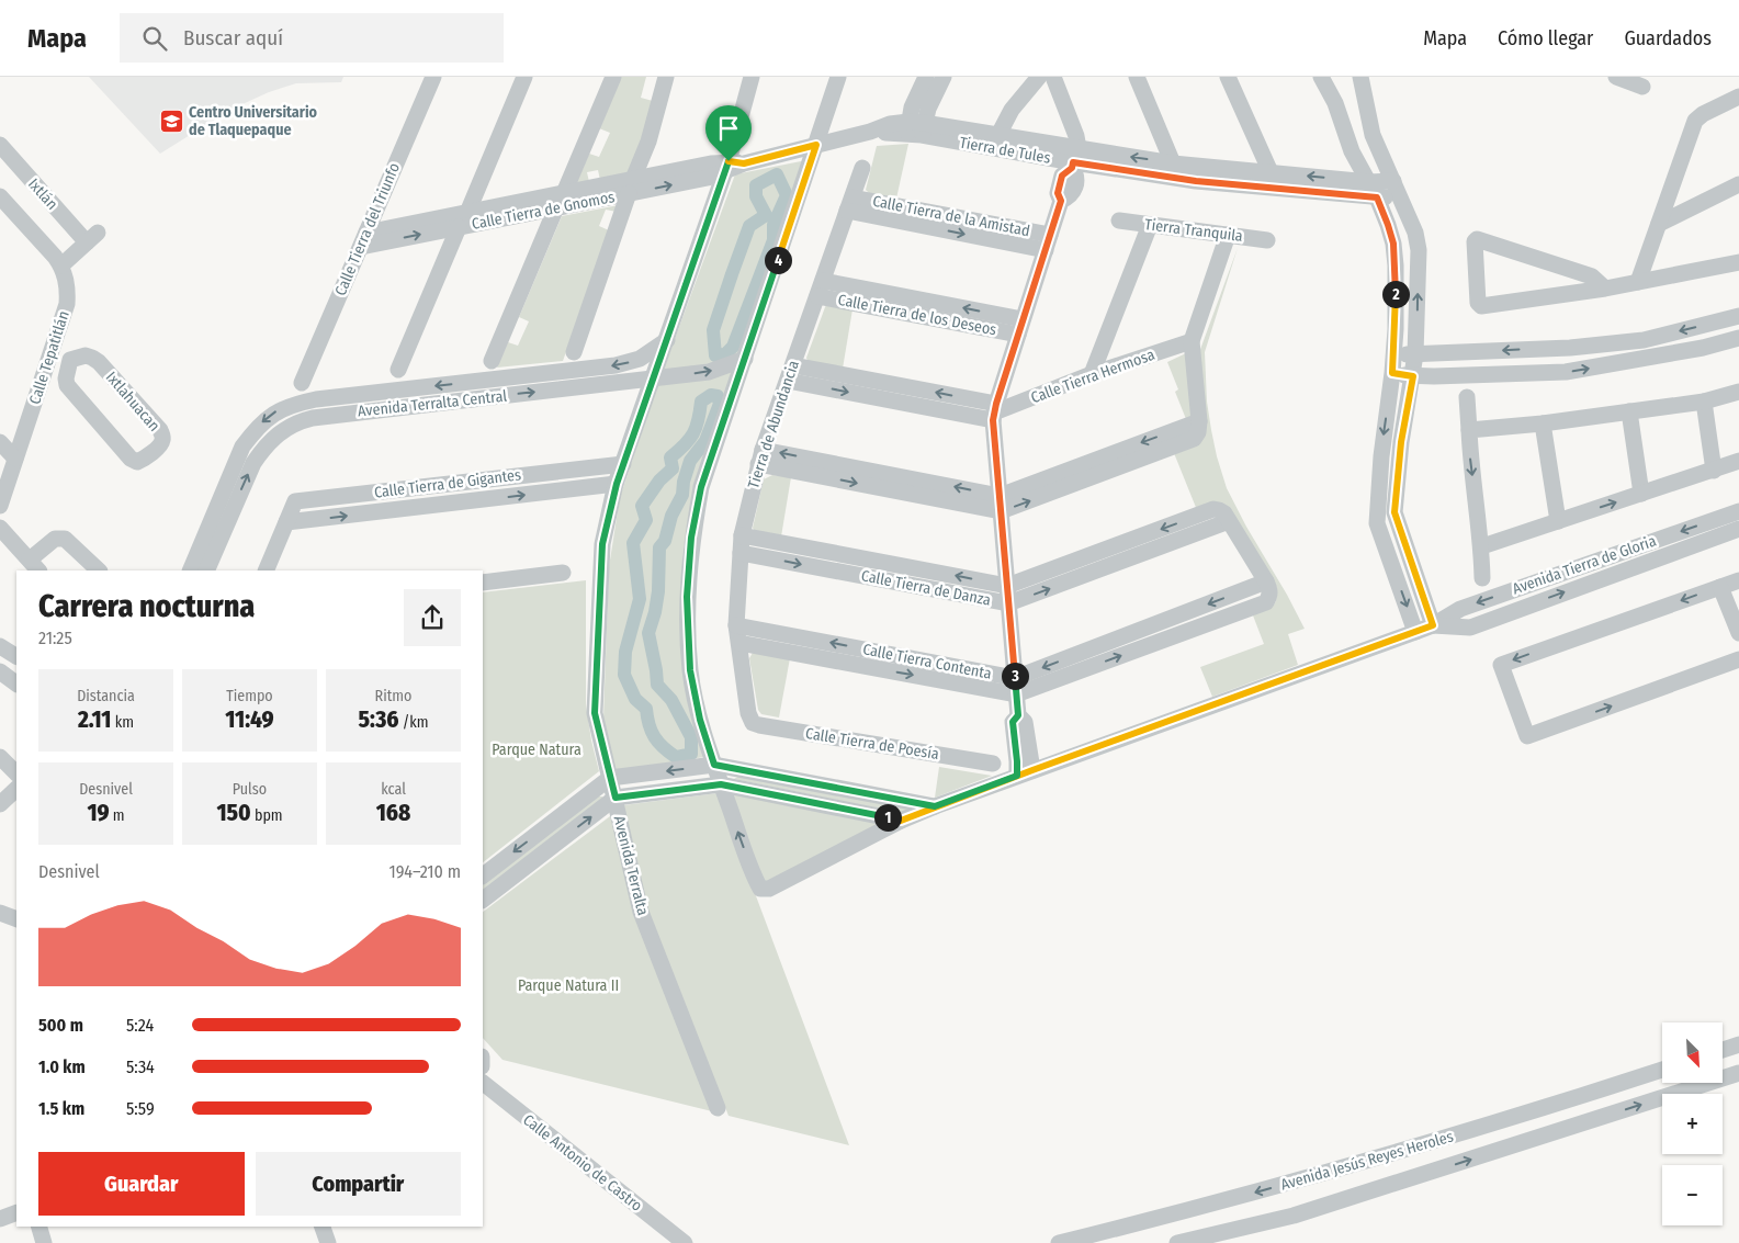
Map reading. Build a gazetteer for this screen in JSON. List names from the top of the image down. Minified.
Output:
{"streets":{"street":["Tierra de Tules","Ixtlán","Calle Tierra de Gnomos","Calle Tierra de la Amistad","Calle Tierra del Triunfo","Tierra Tranquila","Calle Tierra de los Deseos","Calle Tepatitlán","Calle Tierra Hermosa","Ixtlahuacan","Avenida Terralta Central","Tierra de Abundancia","Calle Tierra de Gigantes","Avenida Tierra de Gloria","Calle Tierra de Danza","Calle Tierra Contenta","Calle Tierra de Poesía","Avenida Terralta","Avenida Jesús Reyes Heroles","Calle Antonio de Castro"]},"crossings":[["Tierra de Tules","Calle Tierra de Gnomos"],["Tierra de Tules","Avenida Terralta"],["Ixtlán","Calle Tepatitlán"],["Calle Tierra de Gnomos","Calle Tierra del Triunfo"],["Calle Tierra de Gnomos","Avenida Terralta"],["Calle Tierra de la Amistad","Tierra de Abundancia"],["Calle Tierra de los Deseos","Tierra de Abundancia"],["Avenida Terralta Central","Avenida Terralta"],["Tierra de Abundancia","Calle Tierra de Danza"],["Tierra de Abundancia","Calle Tierra Contenta"],["Tierra de Abundancia","Calle Tierra de Poesía"],["Calle Tierra de Gigantes","Avenida Terralta"]],"parks":["Parque Natura","Parque Natura II"],"places":{"school or university":["Centro Universitario de Tlaquepaque"]},"north":"bottom right","page":{"header":"Mapa","search":"Buscar aquí","nav":["Mapa","Cómo llegar","Guardados"],"pins":["4","2","3","1"],"heading":["Carrera nocturna","21:25"],"stats":[["Distancia","2.11 km"],["Tiempo","11:49"],["Ritmo","5:36 /km"],["Desnivel","19 m"],["Pulso","150 bpm"],["kcal","168"]],"chart":["Desnivel","194–210 m"],"list":[{"name":"500 m","note":"5:24"},{"name":"1.0 km","note":"5:34"},{"name":"1.5 km","note":"5:59"}],"map_buttons":["+","−"],"buttons":["Guardar","Compartir"]}}
